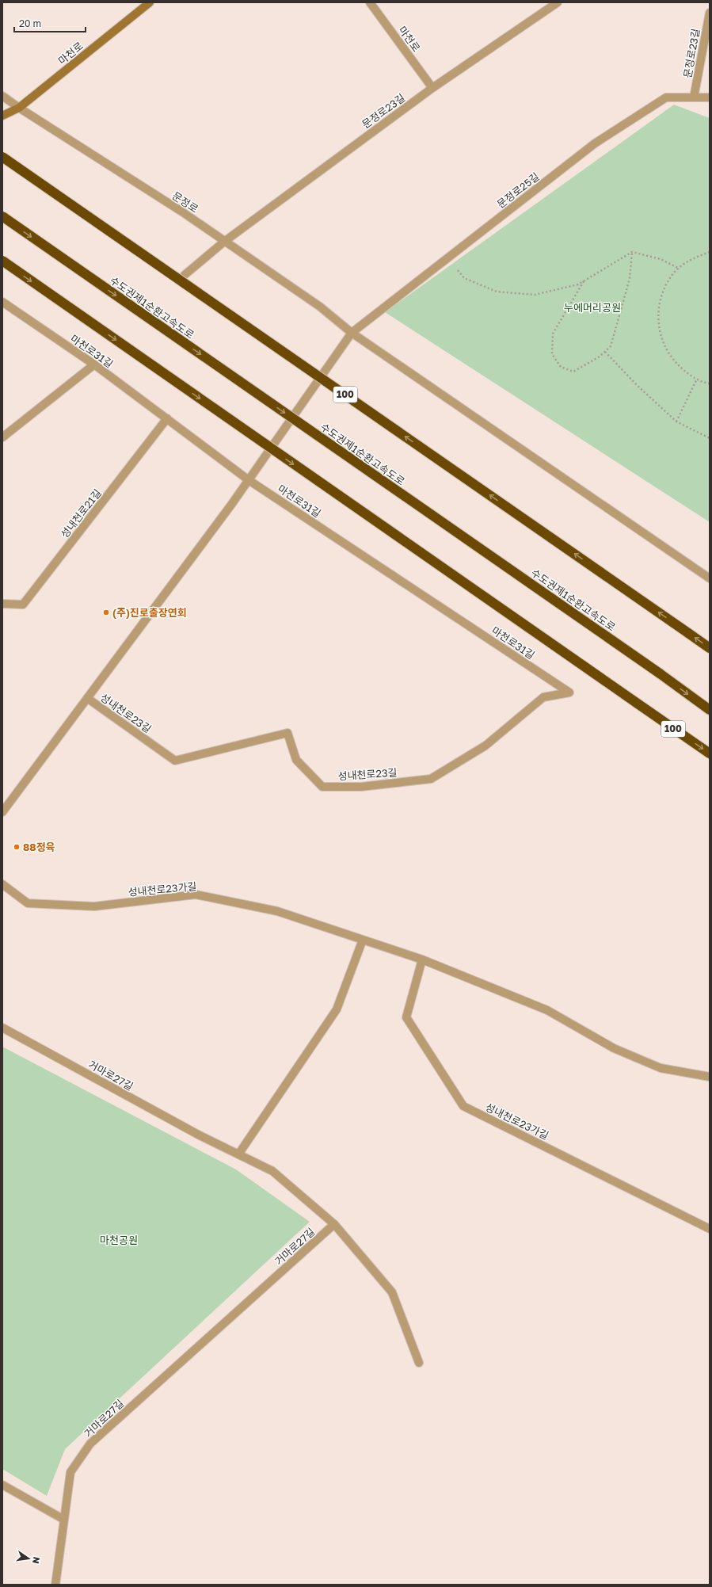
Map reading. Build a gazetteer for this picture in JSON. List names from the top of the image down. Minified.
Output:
{"streets":{"highway":["수도권제1순환고속도로","100"],"street":["마천로","문정로23길","문정로25길","문정로","마천로31길","성내천로21길","성내천로23길","성내천로23가길","거마로27길"]},"crossings":[["마천로","문정로23길"],["마천로","문정로"],["문정로23길","문정로25길"],["문정로23길","문정로"],["문정로25길","문정로"],["문정로25길","성내천로23길"],["문정로","성내천로23길"],["마천로31길","성내천로21길"],["마천로31길","성내천로23길"]],"parks":["누에머리공원","마천공원"],"places":["(주)진로출장연회","88정육"],"scale_bar":"20 m","north":"right"}
